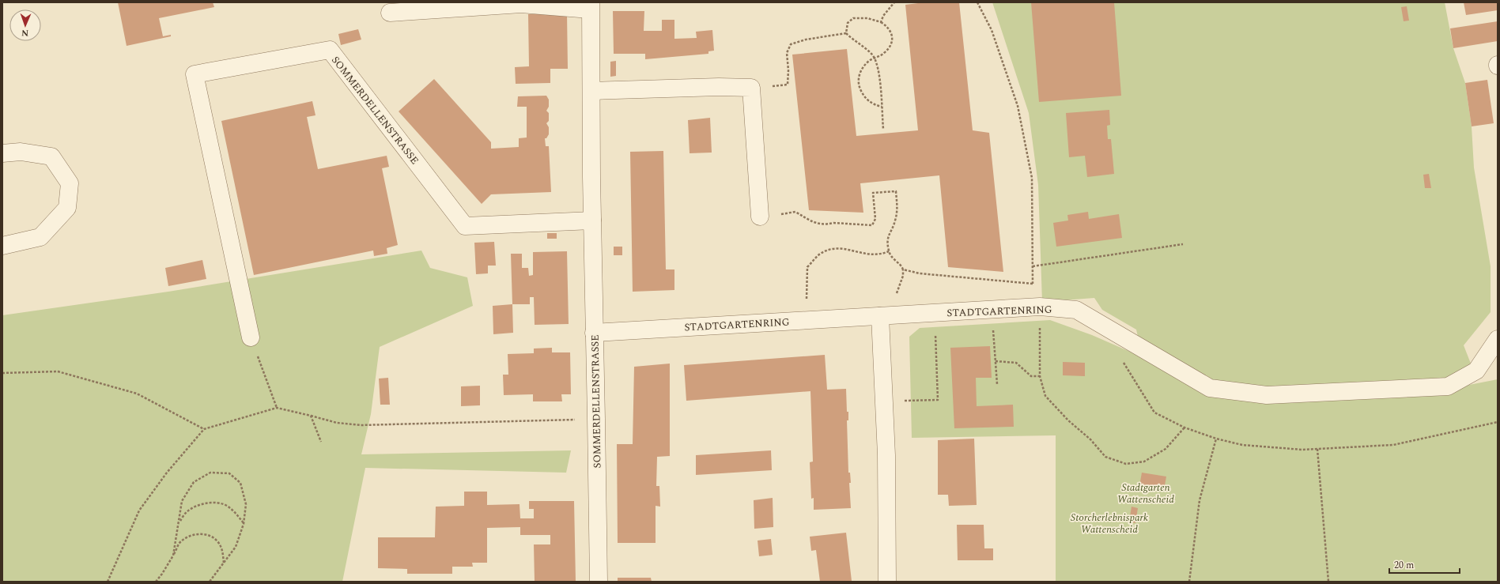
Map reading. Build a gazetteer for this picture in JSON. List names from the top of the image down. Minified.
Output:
{"streets":{"street":["SOMMERDELLENSTRASSE","STADTGARTENRING"]},"crossings":[["SOMMERDELLENSTRASSE","STADTGARTENRING"]],"parks":["Stadtgarten Wattenscheid","Storcherlebnispark Wattenscheid"],"scale_bar":"20 m","north":"bottom"}
